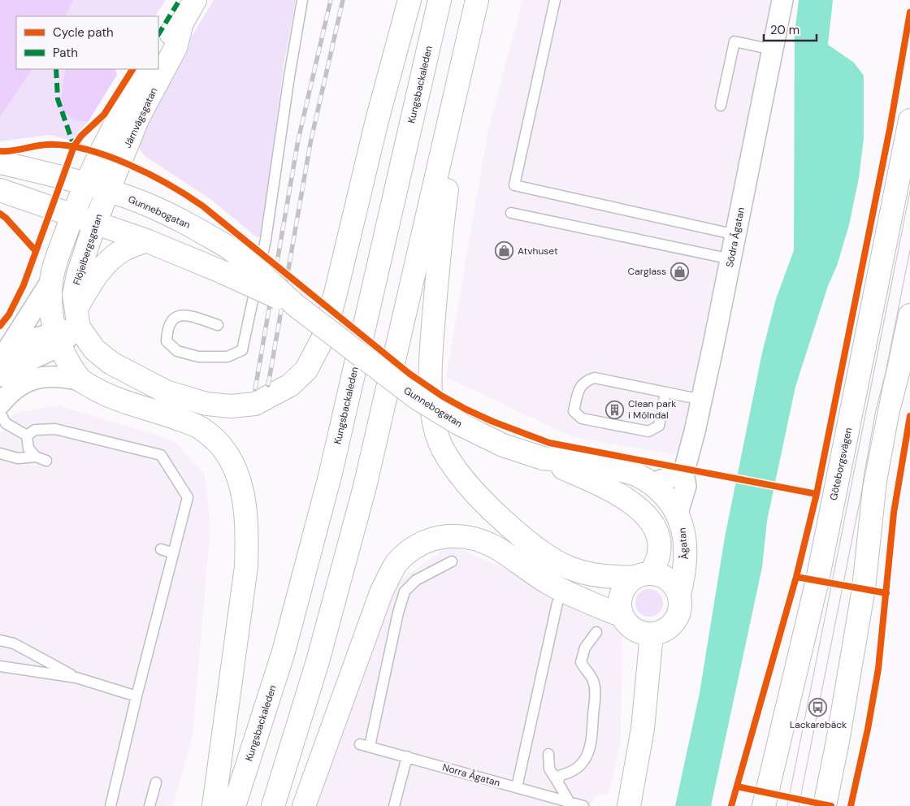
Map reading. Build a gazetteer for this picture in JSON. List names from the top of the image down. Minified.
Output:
{"streets":{"main road":["Kungsbackaleden","Järnvägsgatan","Gunnebogatan","Flöjelbergsgatan","Göteborgsvägen","Ågatan"],"street":["Södra Ågatan"],"lane":["Norra Ågatan"]},"crossings":[["Järnvägsgatan","Gunnebogatan"],["Järnvägsgatan","Flöjelbergsgatan"],["Gunnebogatan","Flöjelbergsgatan"],["Gunnebogatan","Ågatan"],["Södra Ågatan","Ågatan"]],"places":{"shop":["Atvhuset","Carglass"],"building":["Clean park i Mölndal"],"bus stop":["Lackarebäck"]},"legend":["Cycle path","Path"],"scale_bar":"20 m"}
